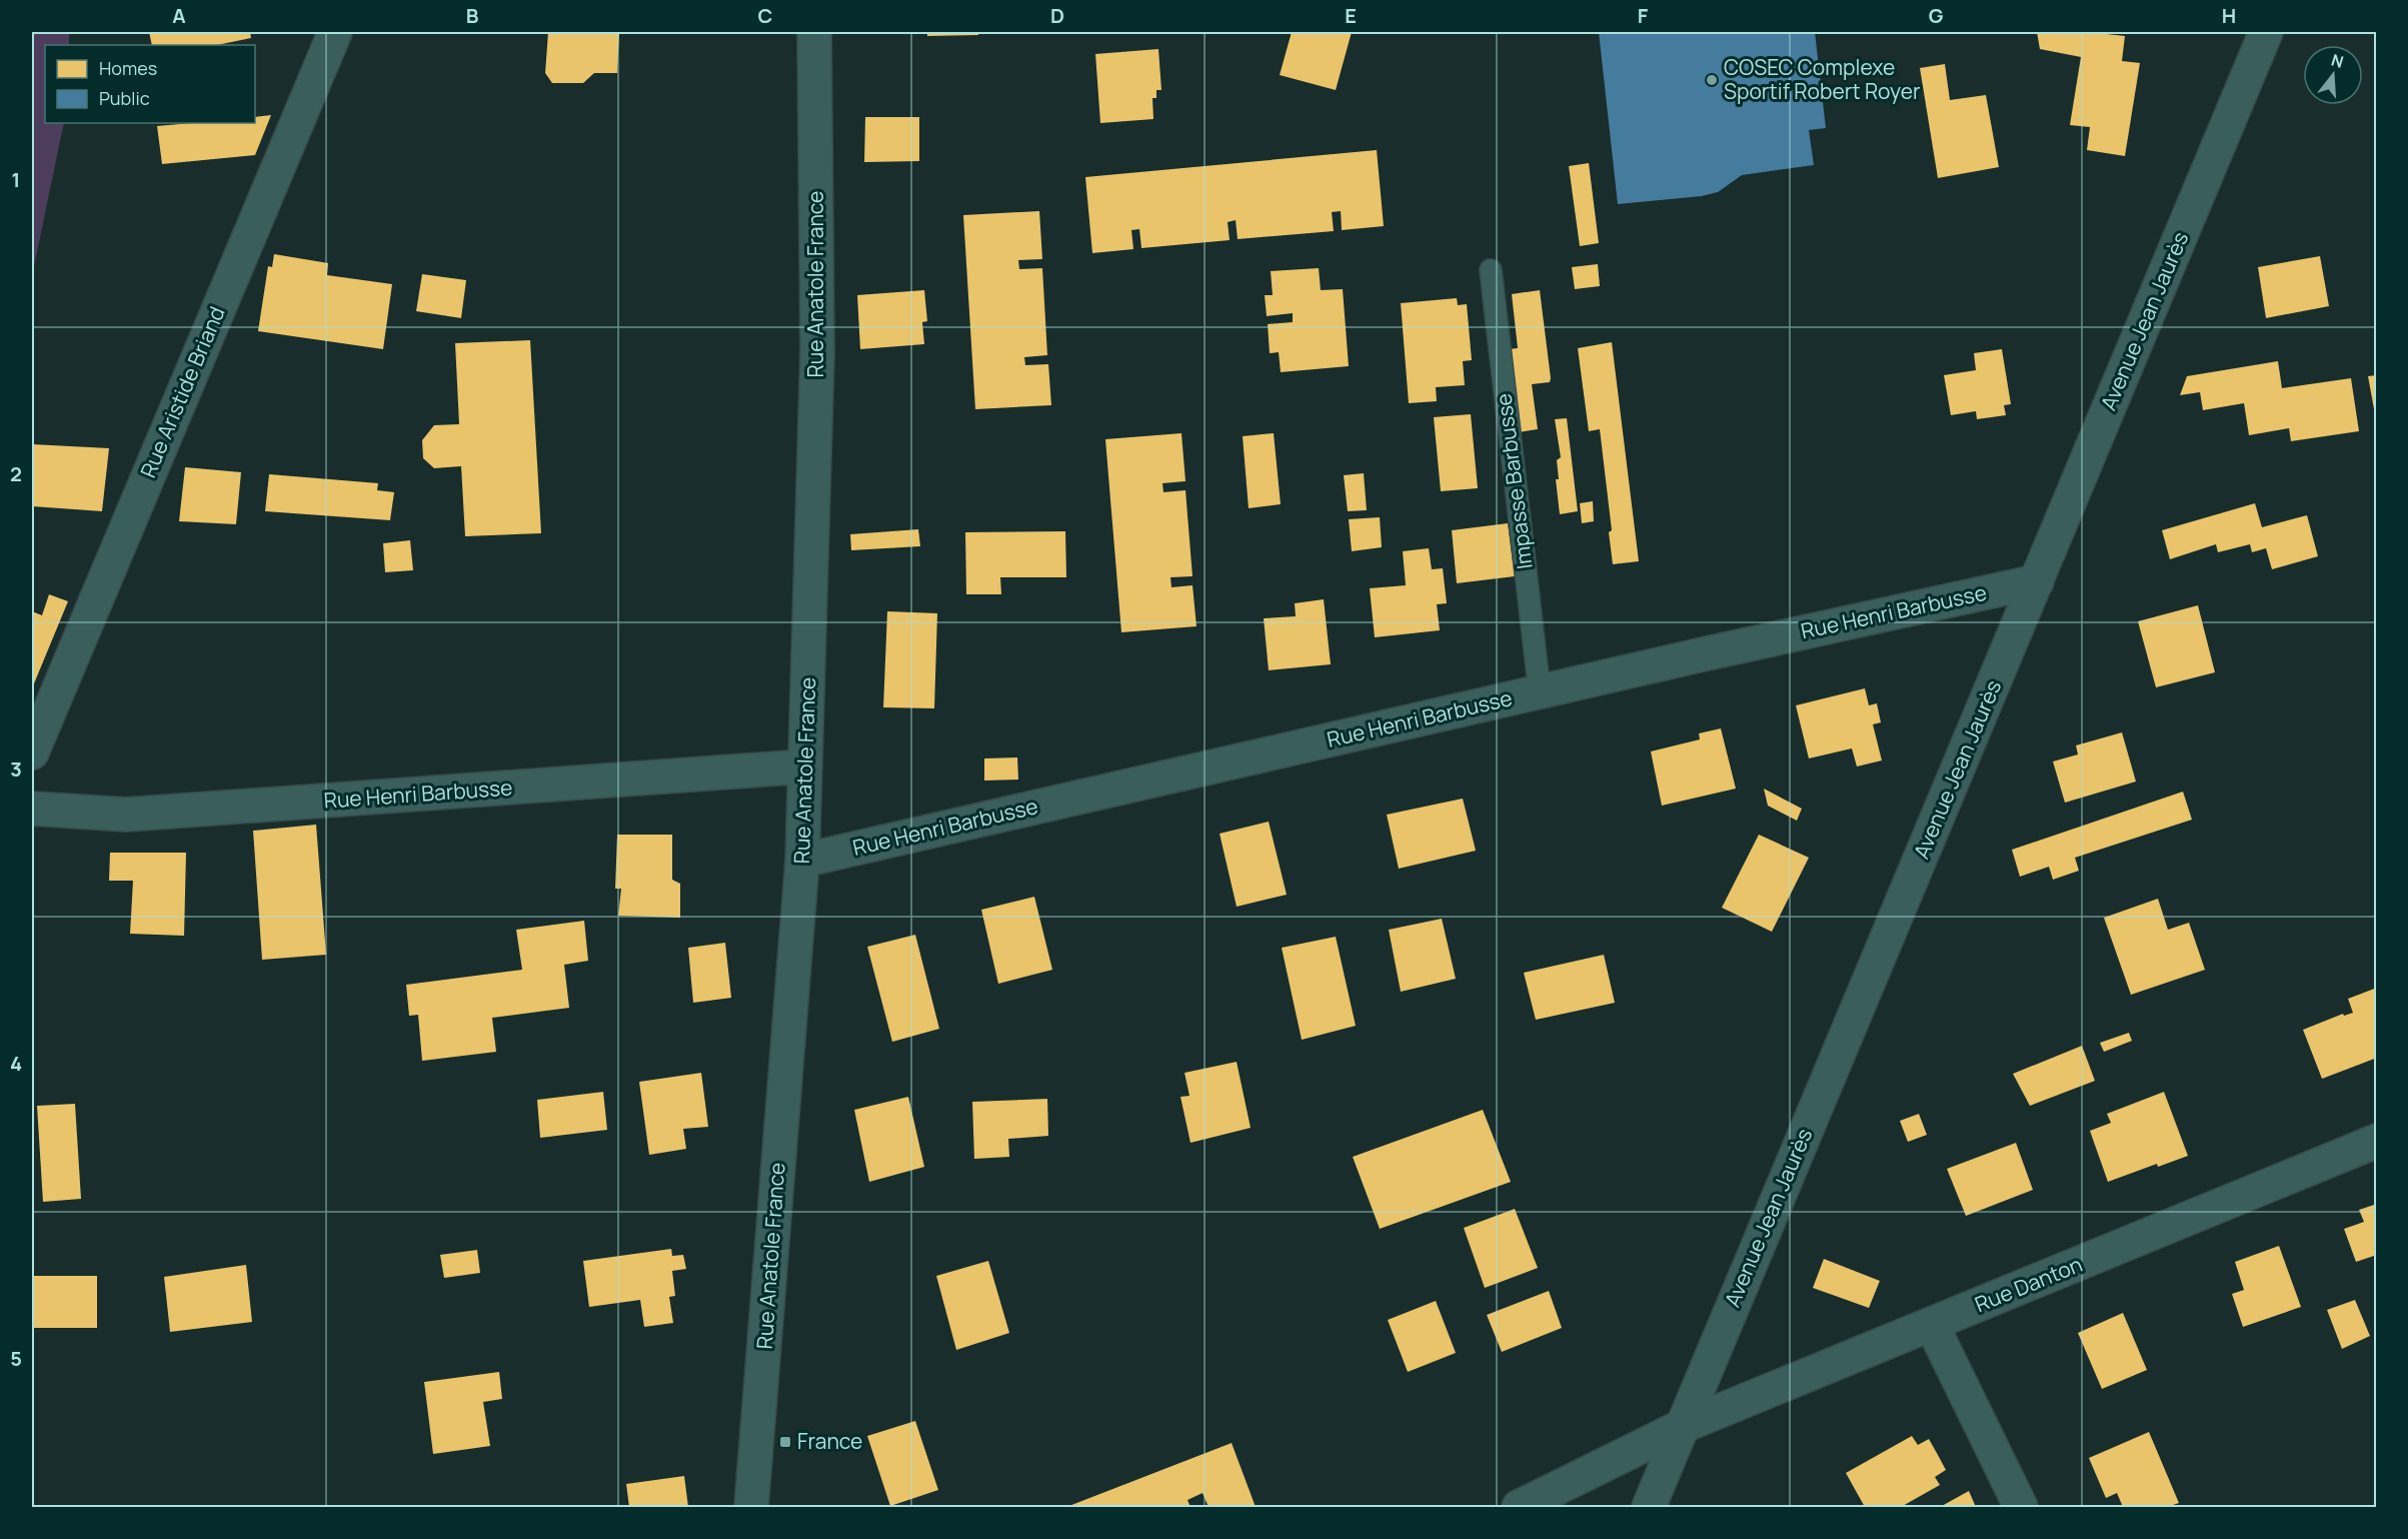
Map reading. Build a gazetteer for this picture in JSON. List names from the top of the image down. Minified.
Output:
{"streets":{"street":["Rue Anatole France","Avenue Jean Jaurès","Rue Aristide Briand","Rue Henri Barbusse","Rue Danton"],"lane":["Impasse Barbusse"]},"crossings":[["Rue Anatole France","Rue Henri Barbusse"],["Avenue Jean Jaurès","Rue Henri Barbusse"],["Avenue Jean Jaurès","Rue Danton"],["Impasse Barbusse","Rue Henri Barbusse"]],"places":{"other":["COSEC Complexe Sportif Robert Royer"],"transit":["France"]},"legend":["Homes","Public"],"north":"top","grid":{"columns":["A","B","C","D","E","F","G","H"],"rows":["1","2","3","4","5"]}}
